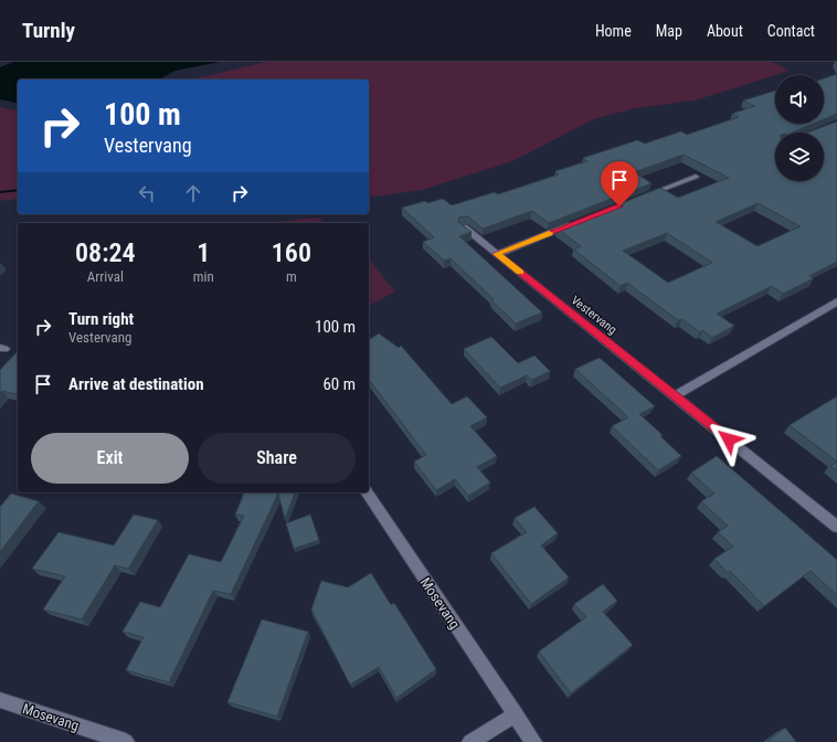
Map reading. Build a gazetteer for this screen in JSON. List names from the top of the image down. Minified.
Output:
{"streets":{"street":["Vestervang","Mosevang"]},"page":{"header":"Turnly","nav":["Home","Map","About","Contact"],"turn":["100 m","Vestervang"],"eta":["08:24","Arrival","1","min","160","m"],"list":[{"name":"Turn right","note":"Vestervang","value":"100 m"},{"name":"Arrive at destination","value":"60 m"}],"buttons":["Exit","Share"]}}
